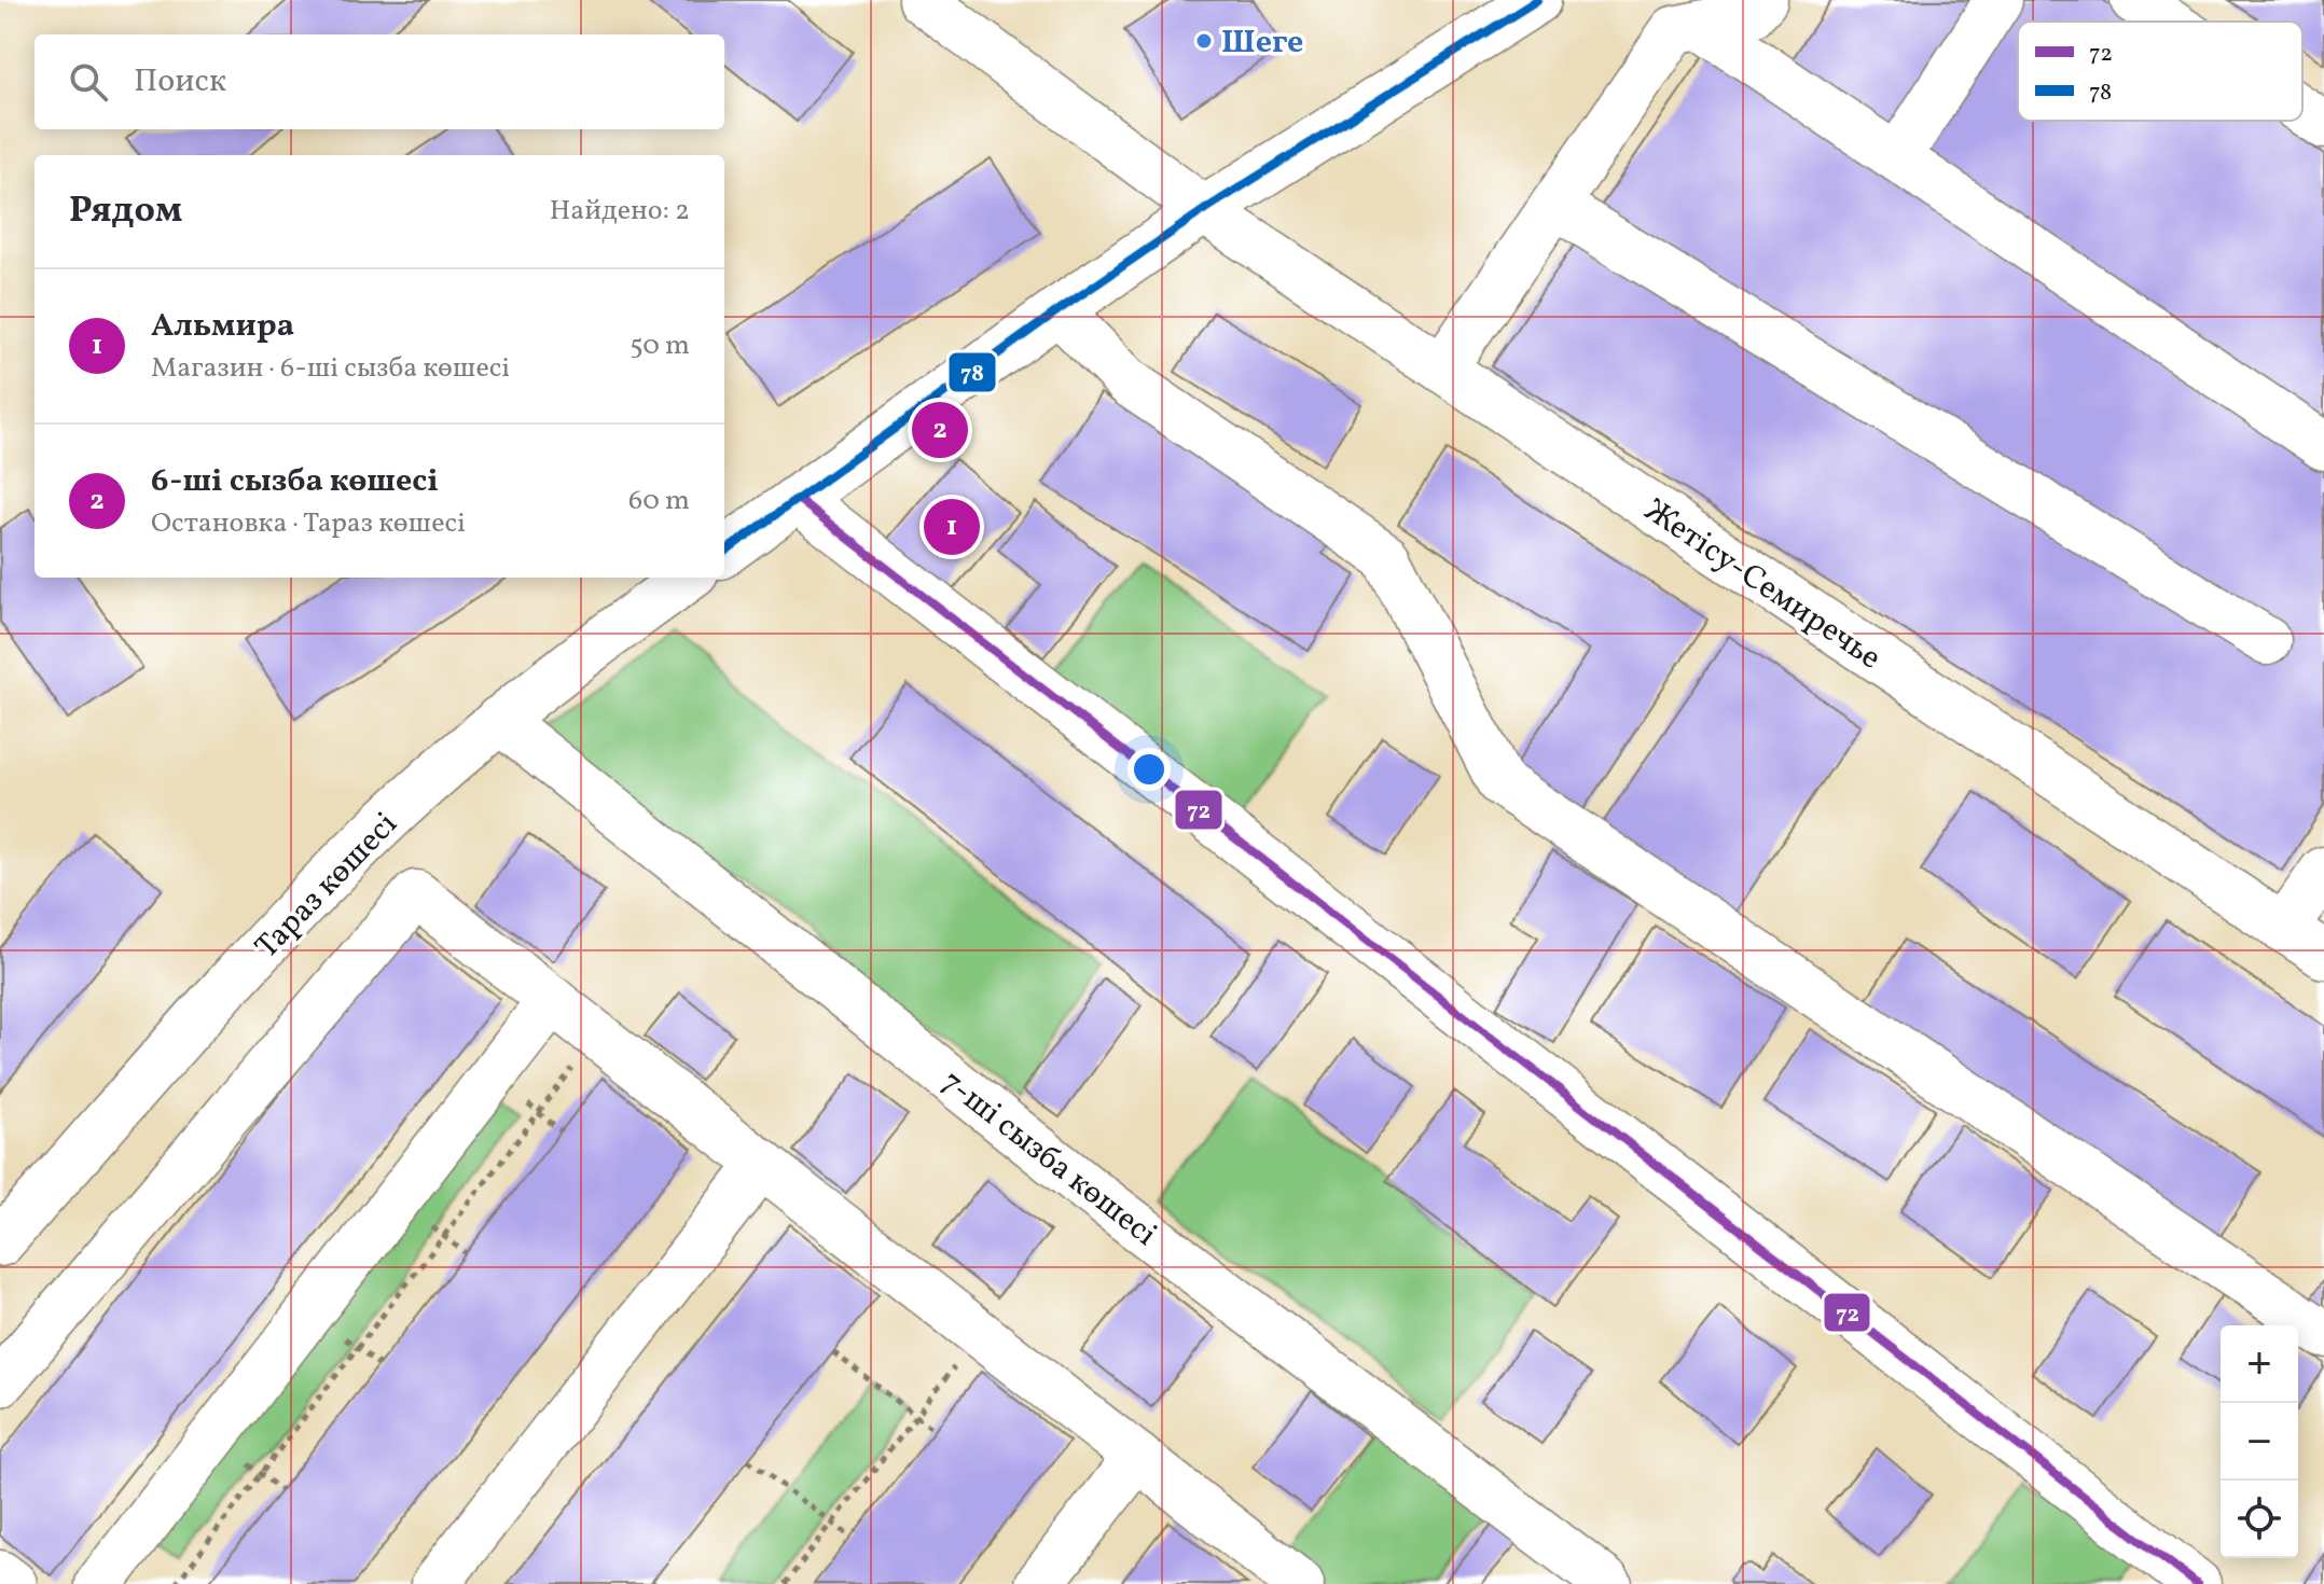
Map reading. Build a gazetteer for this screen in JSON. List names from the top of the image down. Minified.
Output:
{"streets":{"street":["Жетісу-Семиречье","Тараз көшесі","7-ші сызба көшесі"]},"crossings":[["Тараз көшесі","7-ші сызба көшесі"]],"places":["Шеге"],"lines":["transit line 78","transit line 72"],"legend":["72","78"],"page":{"search":"Поиск","heading":["Рядом","Найдено: 2"],"list":[{"mark":"1","name":"Альмира","note":"Магазин · 6-ші сызба көшесі","value":"50 m"},{"mark":"2","name":"6-ші сызба көшесі","note":"Остановка · Тараз көшесі","value":"60 m"}],"pins":["2","1"],"map_buttons":["+","−"]}}
